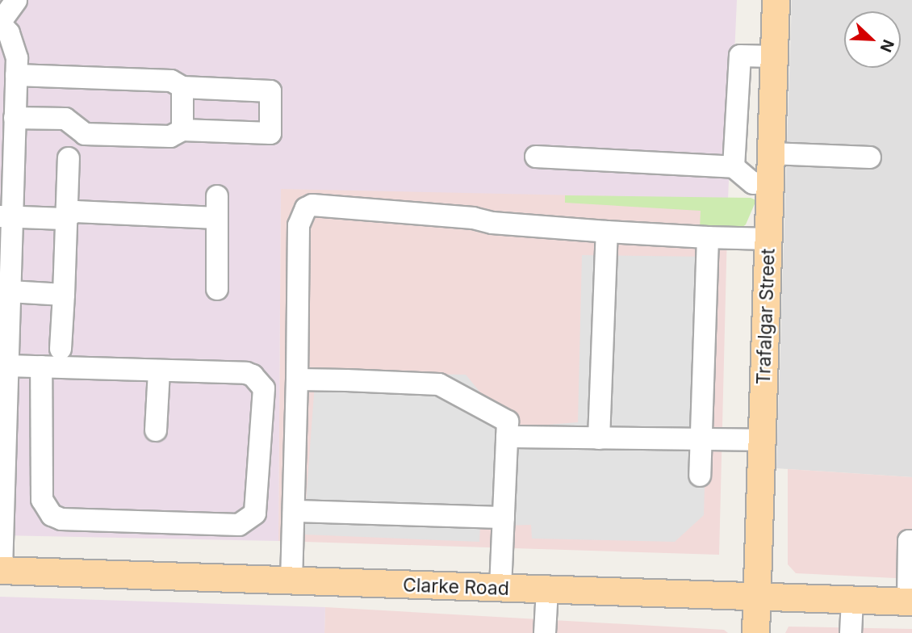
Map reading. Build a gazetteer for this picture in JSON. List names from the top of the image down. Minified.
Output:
{"streets":{"main road":["Trafalgar Street","Clarke Road"]},"crossings":[["Trafalgar Street","Clarke Road"]],"north":"bottom right"}
